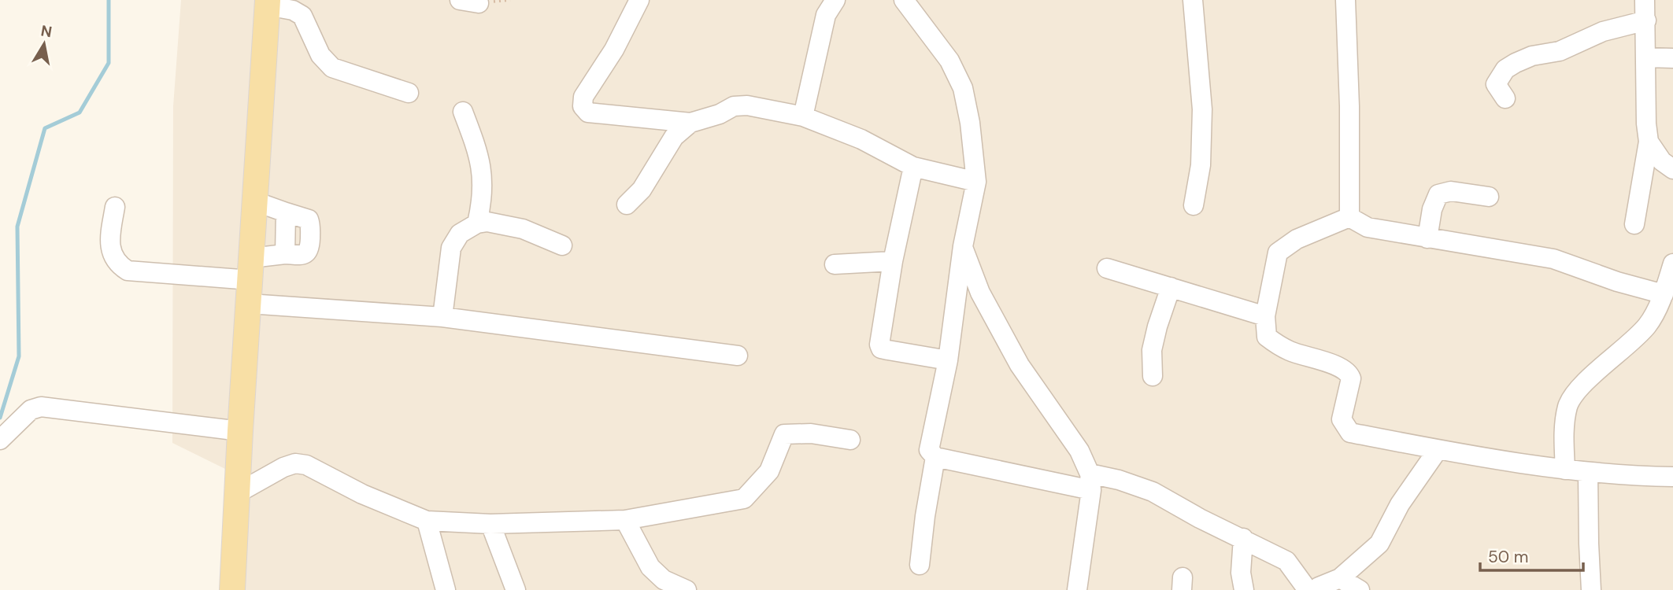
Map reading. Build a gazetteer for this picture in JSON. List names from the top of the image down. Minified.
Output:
{"scale_bar":"50 m","north":"top"}
